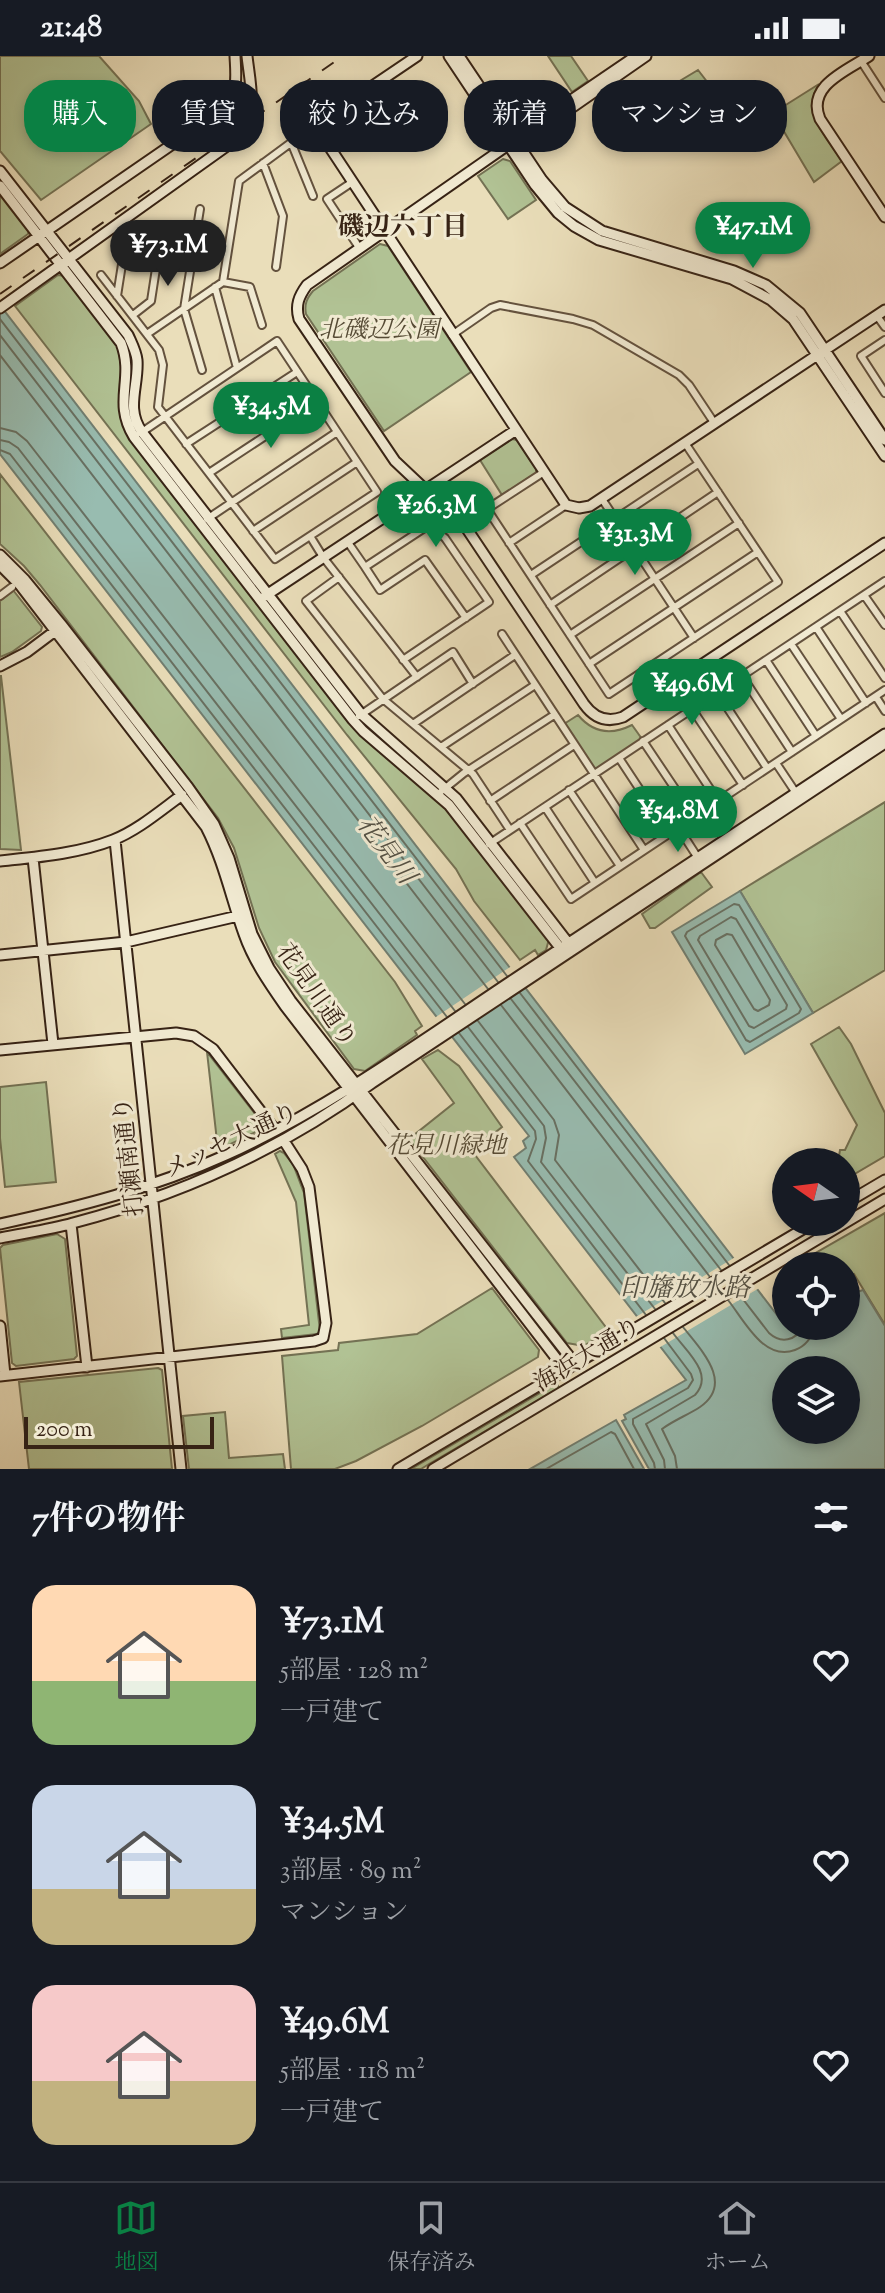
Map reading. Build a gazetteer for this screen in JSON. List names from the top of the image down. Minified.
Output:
{"streets":{"street":["花見川通り","メッセ大通り","打瀬南通り","海浜大通り"]},"crossings":[["花見川通り","メッセ大通り"],["花見川通り","海浜大通り"],["メッセ大通り","打瀬南通り"]],"districts":["磯辺六丁目"],"water":["花見川","印旛放水路"],"parks":["北磯辺公園","花見川緑地"],"scale_bar":"200 m","north":"left","page":{"status":"21:48","chip":["購入","賃貸","絞り込み","新着","マンション"],"price":["¥47.1M","¥73.1M","¥34.5M","¥26.3M","¥31.3M","¥49.6M","¥54.8M"],"scale":"200 m","heading":"7件の物件","list":[{"name":"¥73.1M","note":"5部屋 · 128 m² · 一戸建て"},{"name":"¥34.5M","note":"3部屋 · 89 m² · マンション"},{"name":"¥49.6M","note":"5部屋 · 118 m² · 一戸建て"}],"tabs":["地図","保存済み","ホーム"]}}
